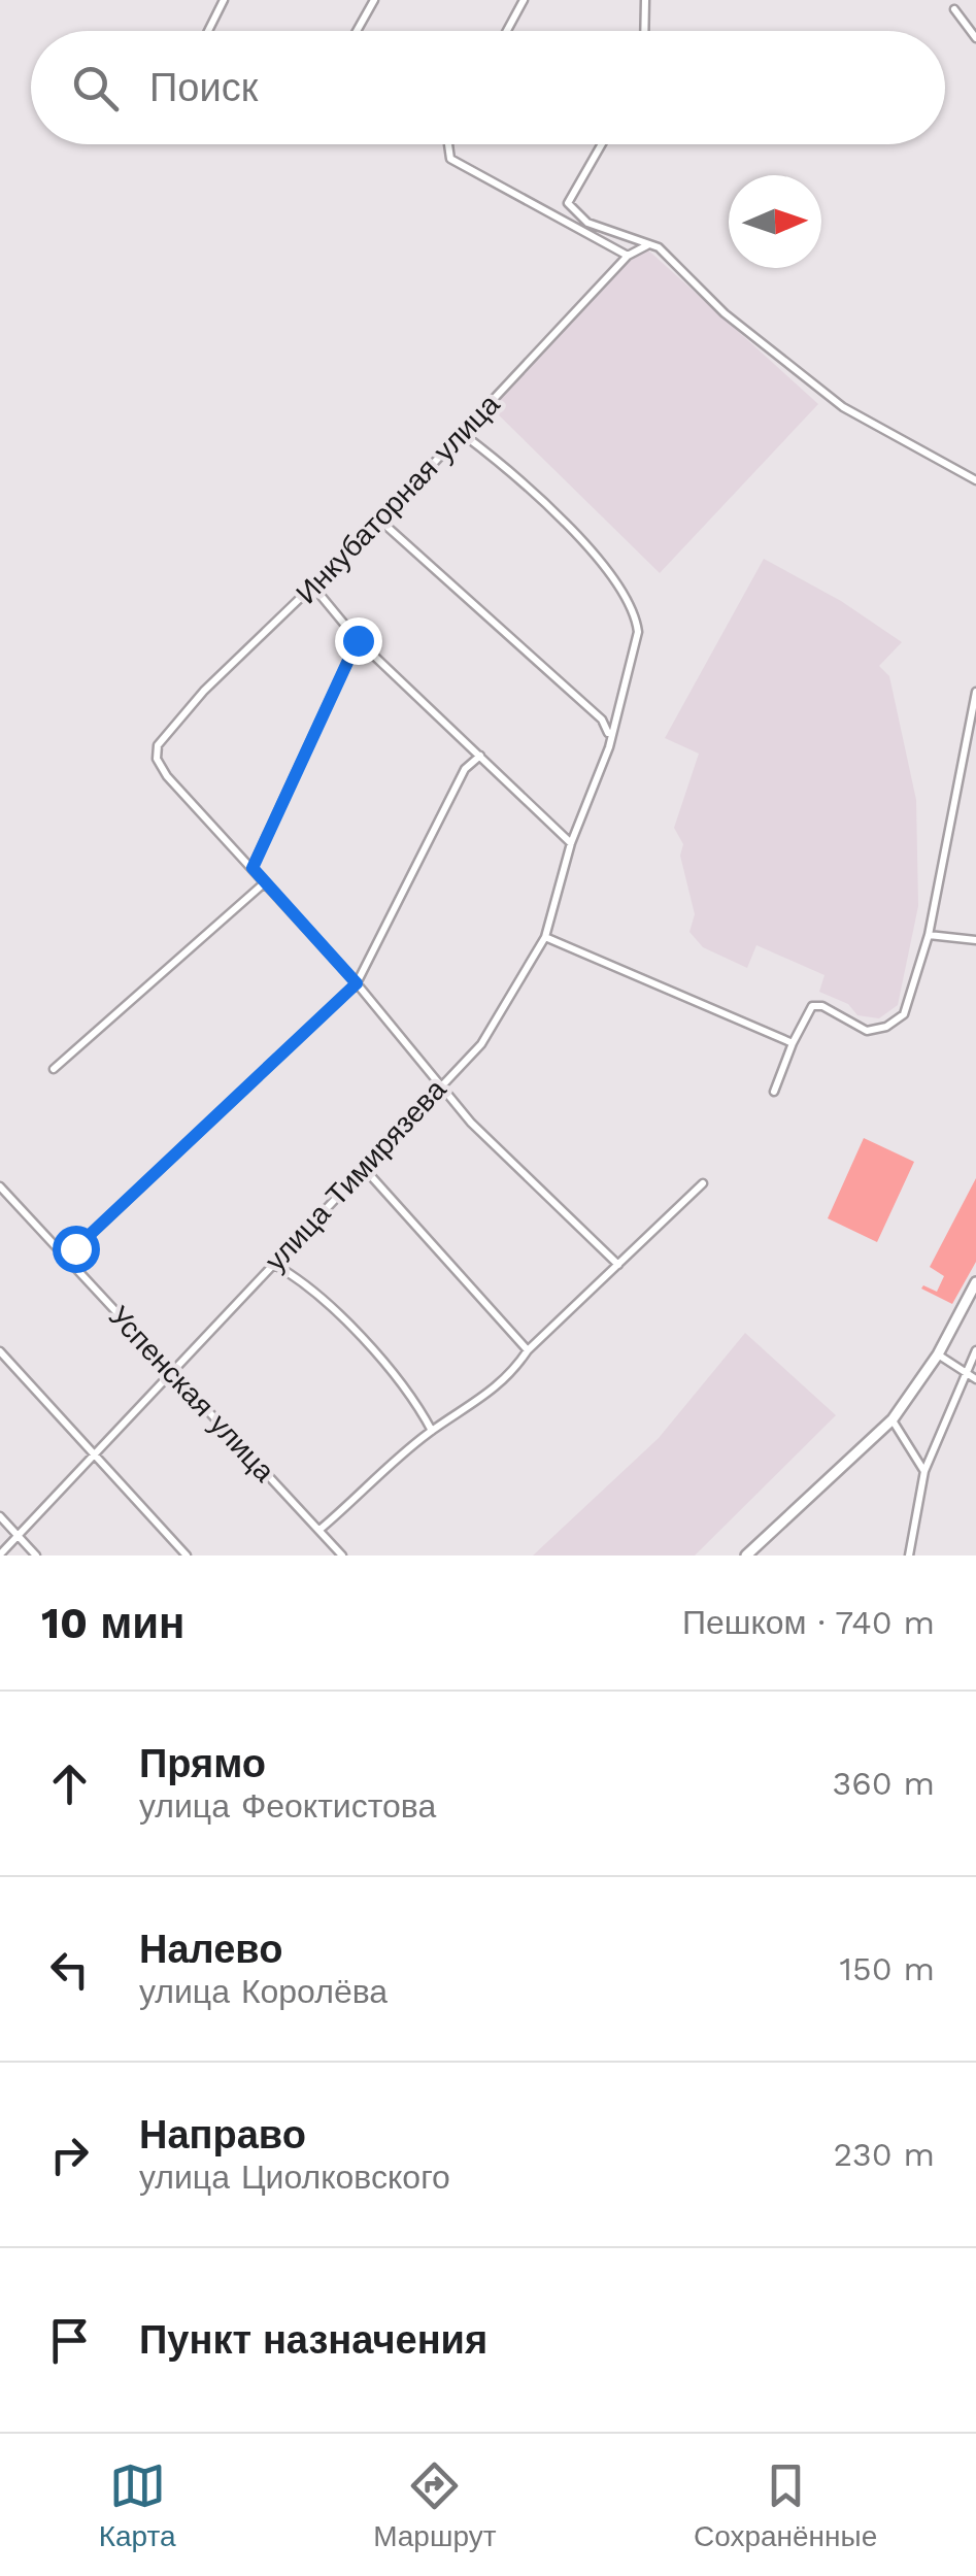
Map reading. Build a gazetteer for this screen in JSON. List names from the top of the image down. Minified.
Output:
{"streets":{"street":["Инкубаторная улица","улица Тимирязева","Успенская улица"]},"crossings":[["Инкубаторная улица","улица Тимирязева"],["улица Тимирязева","Успенская улица"]],"north":"right","page":{"search":"Поиск","heading":["10 мин","Пешком · 740 m"],"list":[["Прямо","улица Феоктистова","360 m"],["Налево","улица Королёва","150 m"],["Направо","улица Циолковского","230 m"],"Пункт назначения"],"nav":["Карта","Маршрут","Сохранённые"]}}
